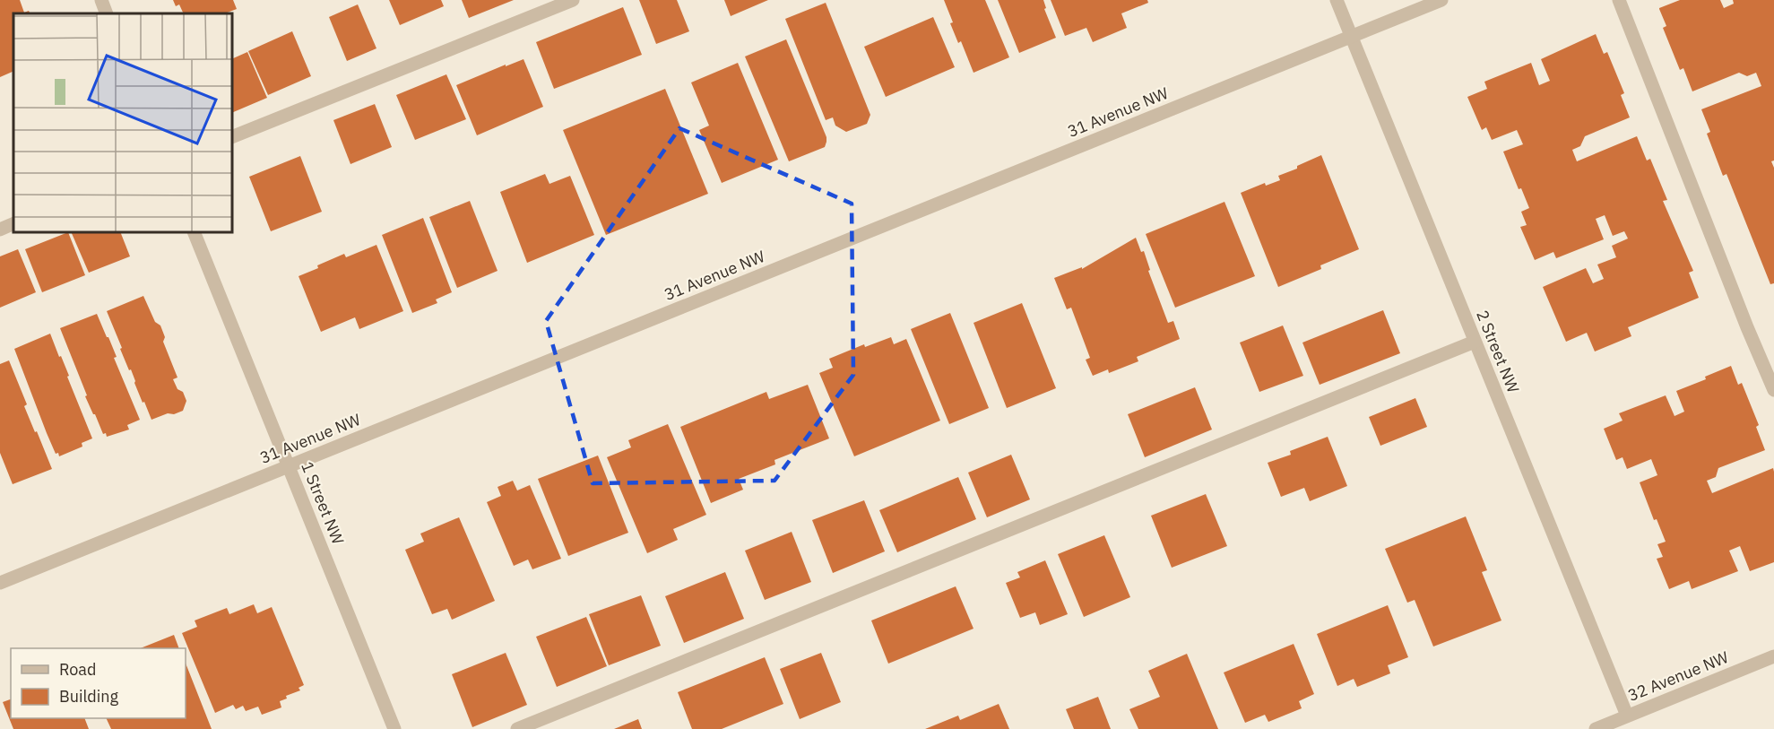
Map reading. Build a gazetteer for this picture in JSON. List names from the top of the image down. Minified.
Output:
{"streets":{"street":["31 Avenue NW","2 Street NW","1 Street NW","32 Avenue NW"]},"crossings":[["31 Avenue NW","2 Street NW"],["31 Avenue NW","1 Street NW"],["2 Street NW","32 Avenue NW"]],"legend":["Road","Building"]}
